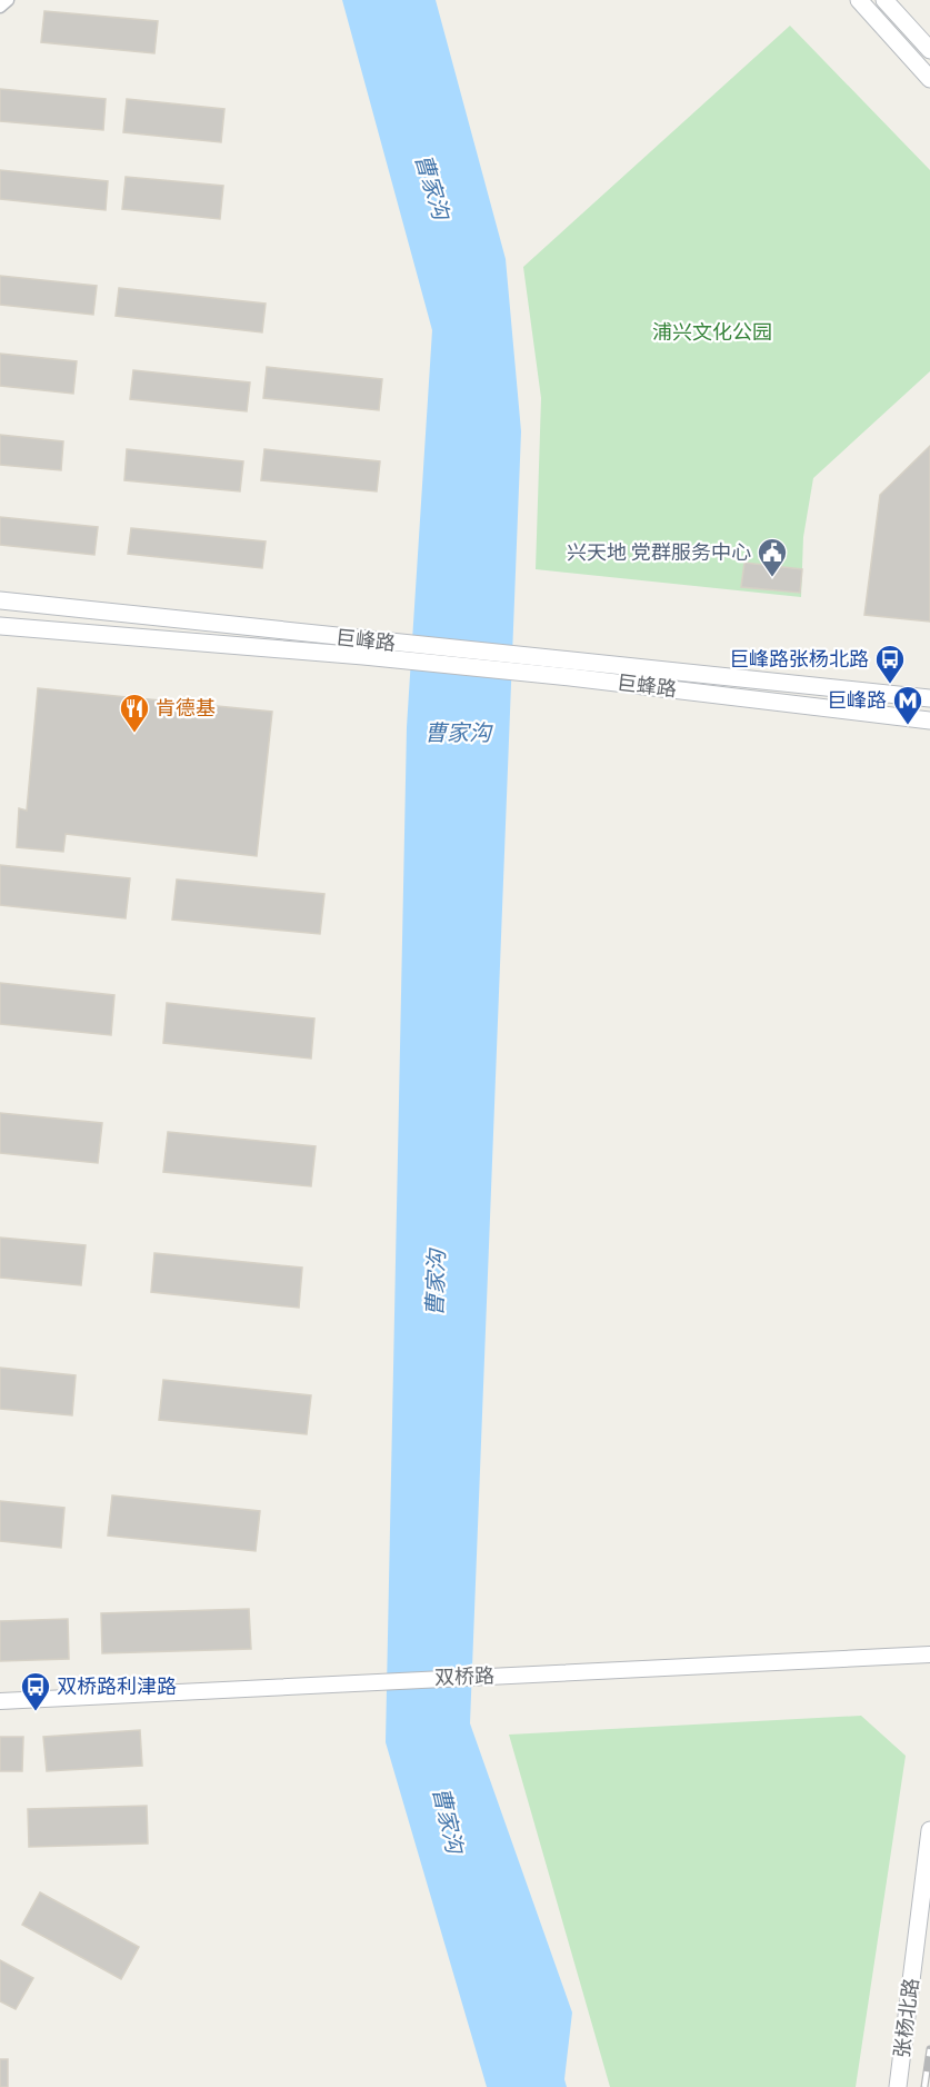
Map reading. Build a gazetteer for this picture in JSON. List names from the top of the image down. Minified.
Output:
{"streets":{"main road":["巨峰路","巨蜂路","张杨北路"],"street":["双桥路"]},"crossings":[["巨峰路","巨蜂路"]],"water":["曹家沟"],"parks":["浦兴文化公园"],"places":{"public building":["兴天地 党群服务中心"],"bus stop":["巨峰路张杨北路","双桥路利津路"],"metro station":["巨峰路"],"restaurant":["肯德基"]}}
